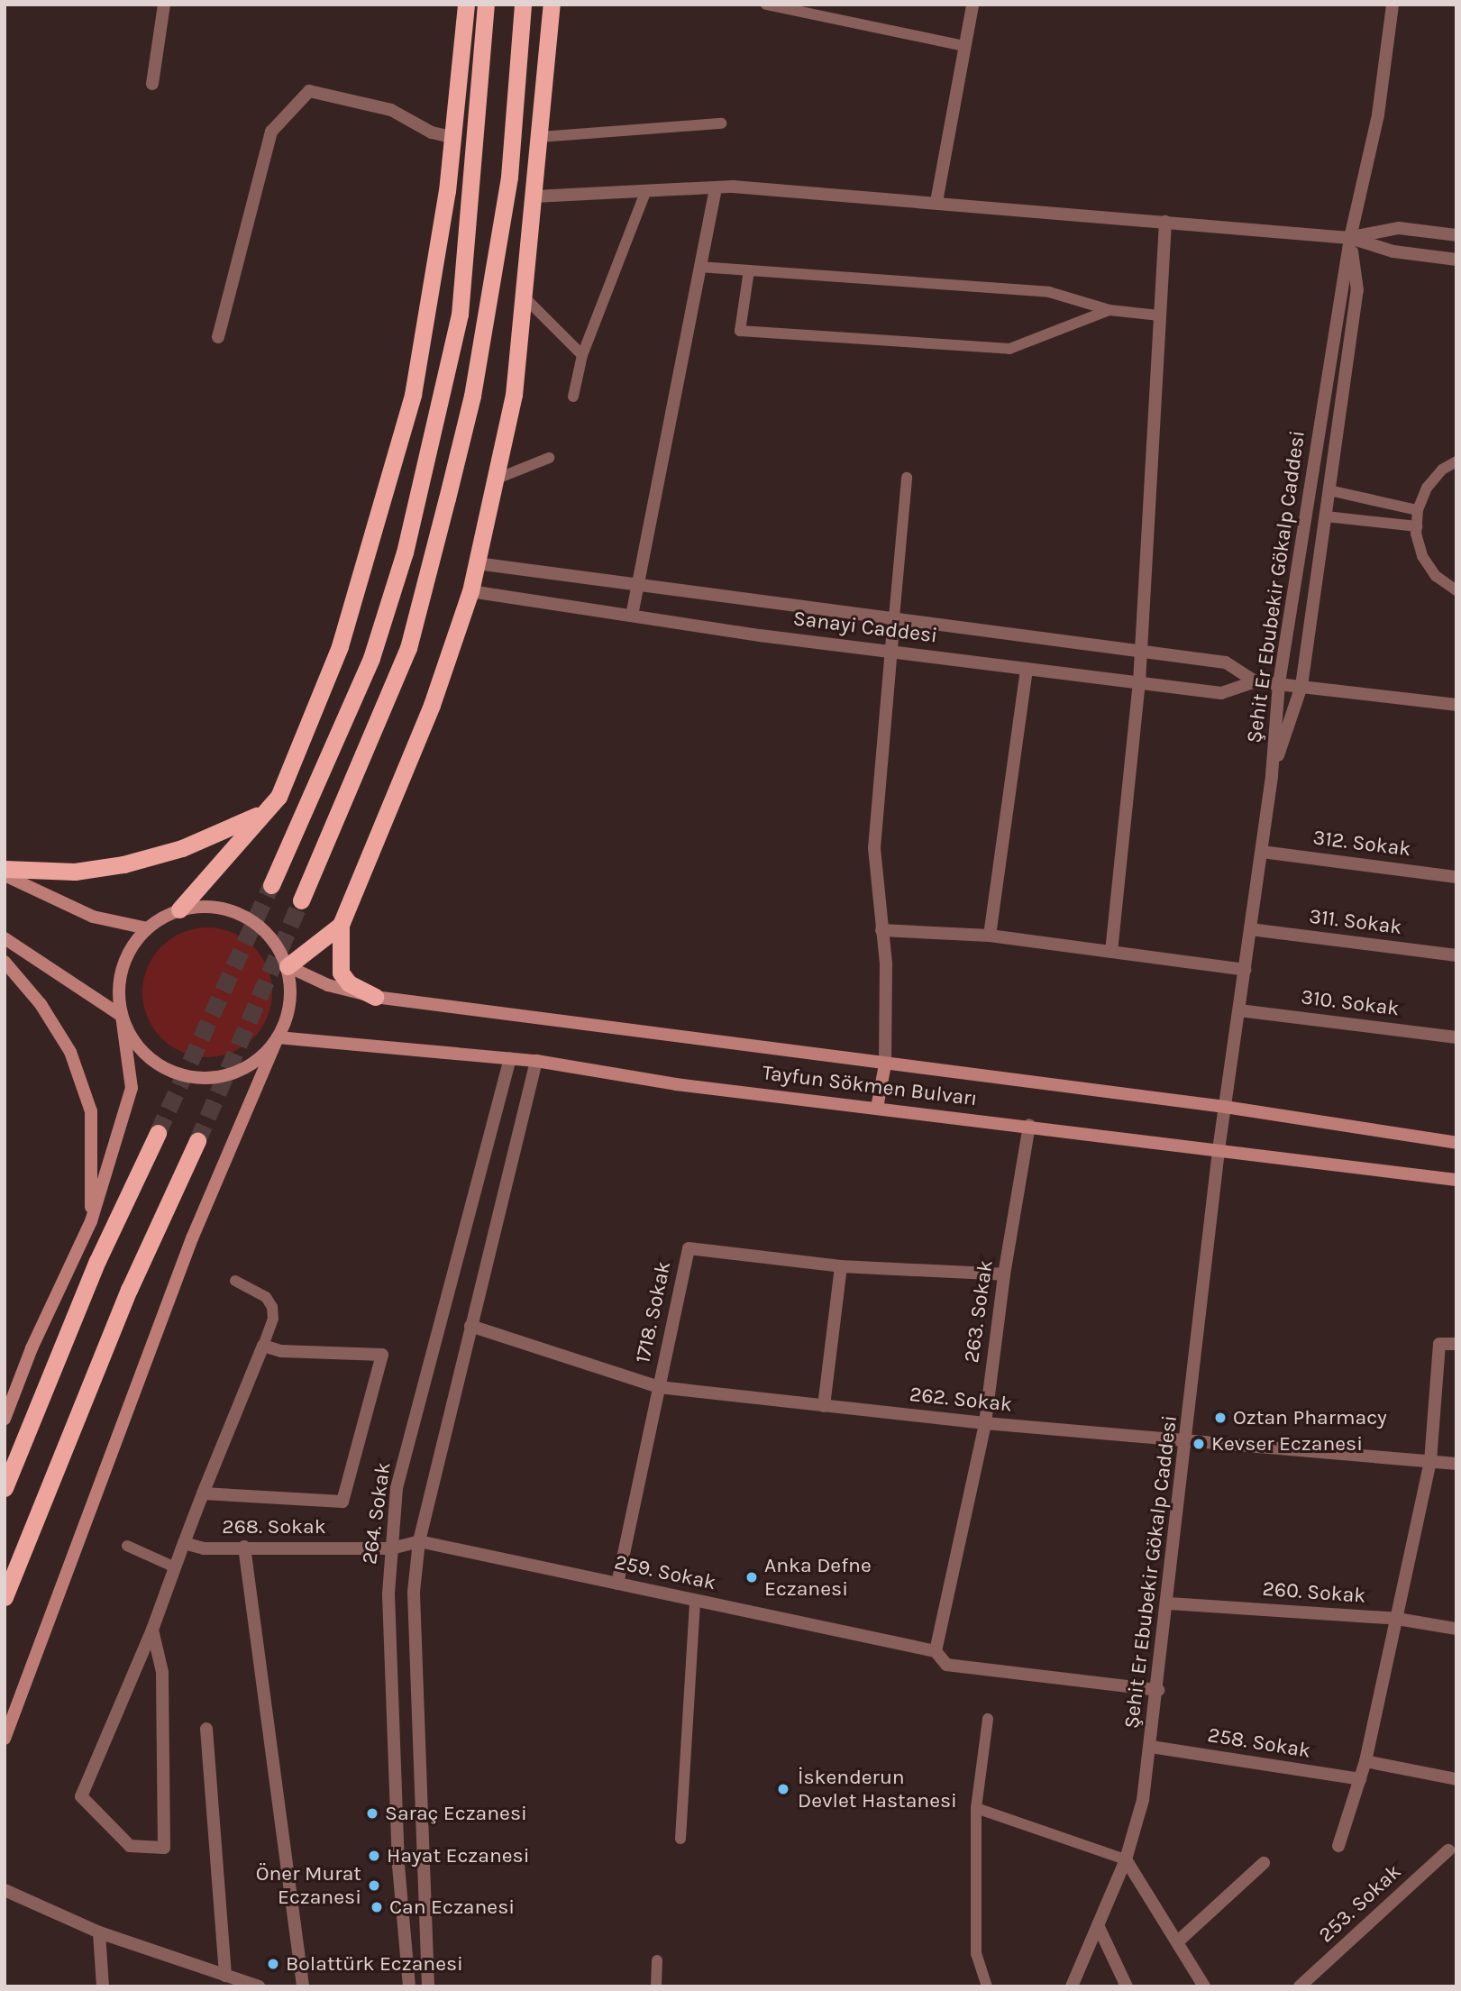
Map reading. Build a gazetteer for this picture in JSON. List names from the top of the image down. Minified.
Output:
{"streets":{"main road":["Tayfun Sökmen Bulvarı"],"street":["Şehit Er Ebubekir Gökalp Caddesi","Sanayi Caddesi","312. Sokak","311. Sokak","310. Sokak","263. Sokak","1718. Sokak","262. Sokak","264. Sokak","268. Sokak","259. Sokak","260. Sokak","258. Sokak","253. Sokak"]},"crossings":[["Şehit Er Ebubekir Gökalp Caddesi","Sanayi Caddesi"],["Şehit Er Ebubekir Gökalp Caddesi","312. Sokak"],["Şehit Er Ebubekir Gökalp Caddesi","311. Sokak"],["Şehit Er Ebubekir Gökalp Caddesi","310. Sokak"],["Şehit Er Ebubekir Gökalp Caddesi","Tayfun Sökmen Bulvarı"],["Şehit Er Ebubekir Gökalp Caddesi","262. Sokak"],["Şehit Er Ebubekir Gökalp Caddesi","259. Sokak"],["Şehit Er Ebubekir Gökalp Caddesi","260. Sokak"],["Şehit Er Ebubekir Gökalp Caddesi","258. Sokak"],["Tayfun Sökmen Bulvarı","263. Sokak"],["Tayfun Sökmen Bulvarı","264. Sokak"],["263. Sokak","1718. Sokak"],["263. Sokak","262. Sokak"],["263. Sokak","259. Sokak"],["1718. Sokak","262. Sokak"],["1718. Sokak","259. Sokak"],["264. Sokak","268. Sokak"],["268. Sokak","259. Sokak"]],"places":["Oztan Pharmacy","Kevser Eczanesi","Anka Defne Eczanesi","İskenderun Devlet Hastanesi","Saraç Eczanesi","Hayat Eczanesi","Öner Murat Eczanesi","Can Eczanesi","Bolattürk Eczanesi"]}
